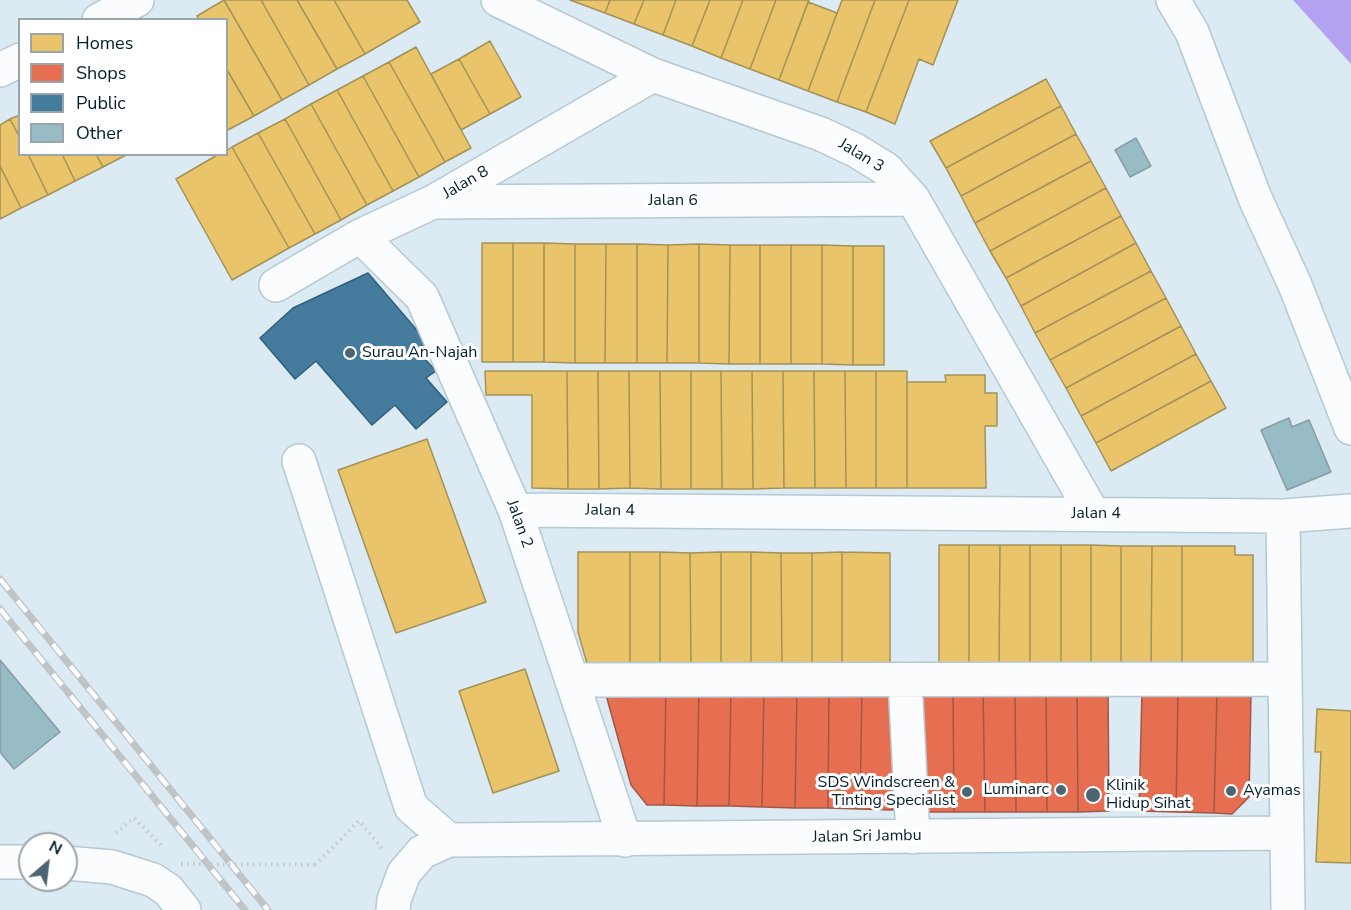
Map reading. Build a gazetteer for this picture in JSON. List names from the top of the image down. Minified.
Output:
{"streets":{"street":["Jalan 3","Jalan 8","Jalan 6","Jalan 4","Jalan 2","Jalan Sri Jambu"]},"crossings":[["Jalan 3","Jalan 8"],["Jalan 3","Jalan 6"],["Jalan 3","Jalan 4"],["Jalan 8","Jalan 6"],["Jalan 8","Jalan 2"],["Jalan 4","Jalan 2"],["Jalan 2","Jalan Sri Jambu"]],"places":["Surau An-Najah","Luminarc","Ayamas","SDS Windscreen & Tinting Specialist","Klinik Hidup Sihat"],"legend":["Homes","Shops","Public","Other"],"north":"top right"}
